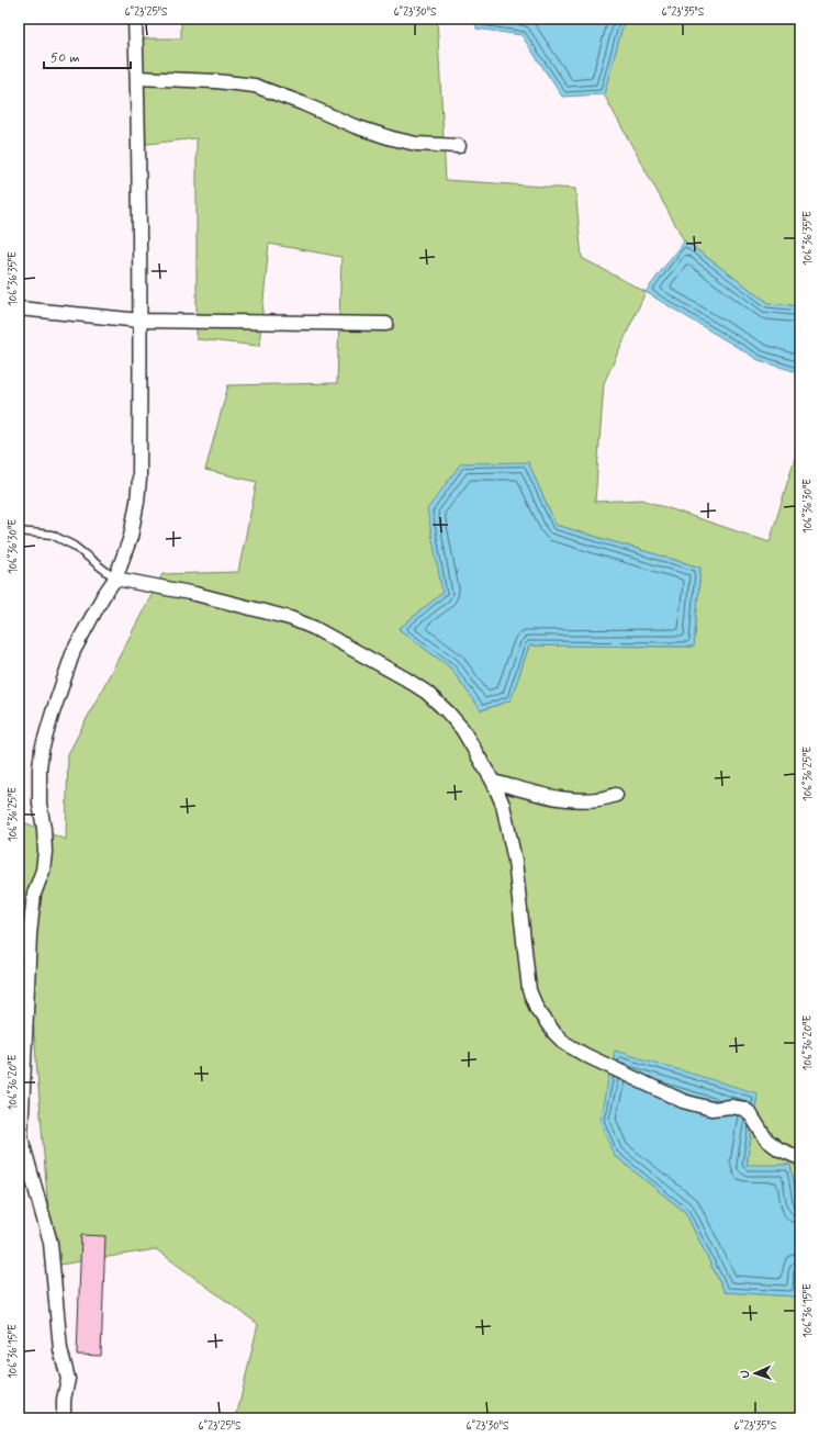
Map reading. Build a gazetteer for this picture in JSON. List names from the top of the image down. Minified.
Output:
{"scale_bar":"50 m","north":"left","coordinates":["6°23'25\"S","6°23'30\"S","6°23'35\"S","106°36'35\"E","106°36'30\"E","106°36'25\"E","106°36'20\"E","106°36'15\"E"]}
